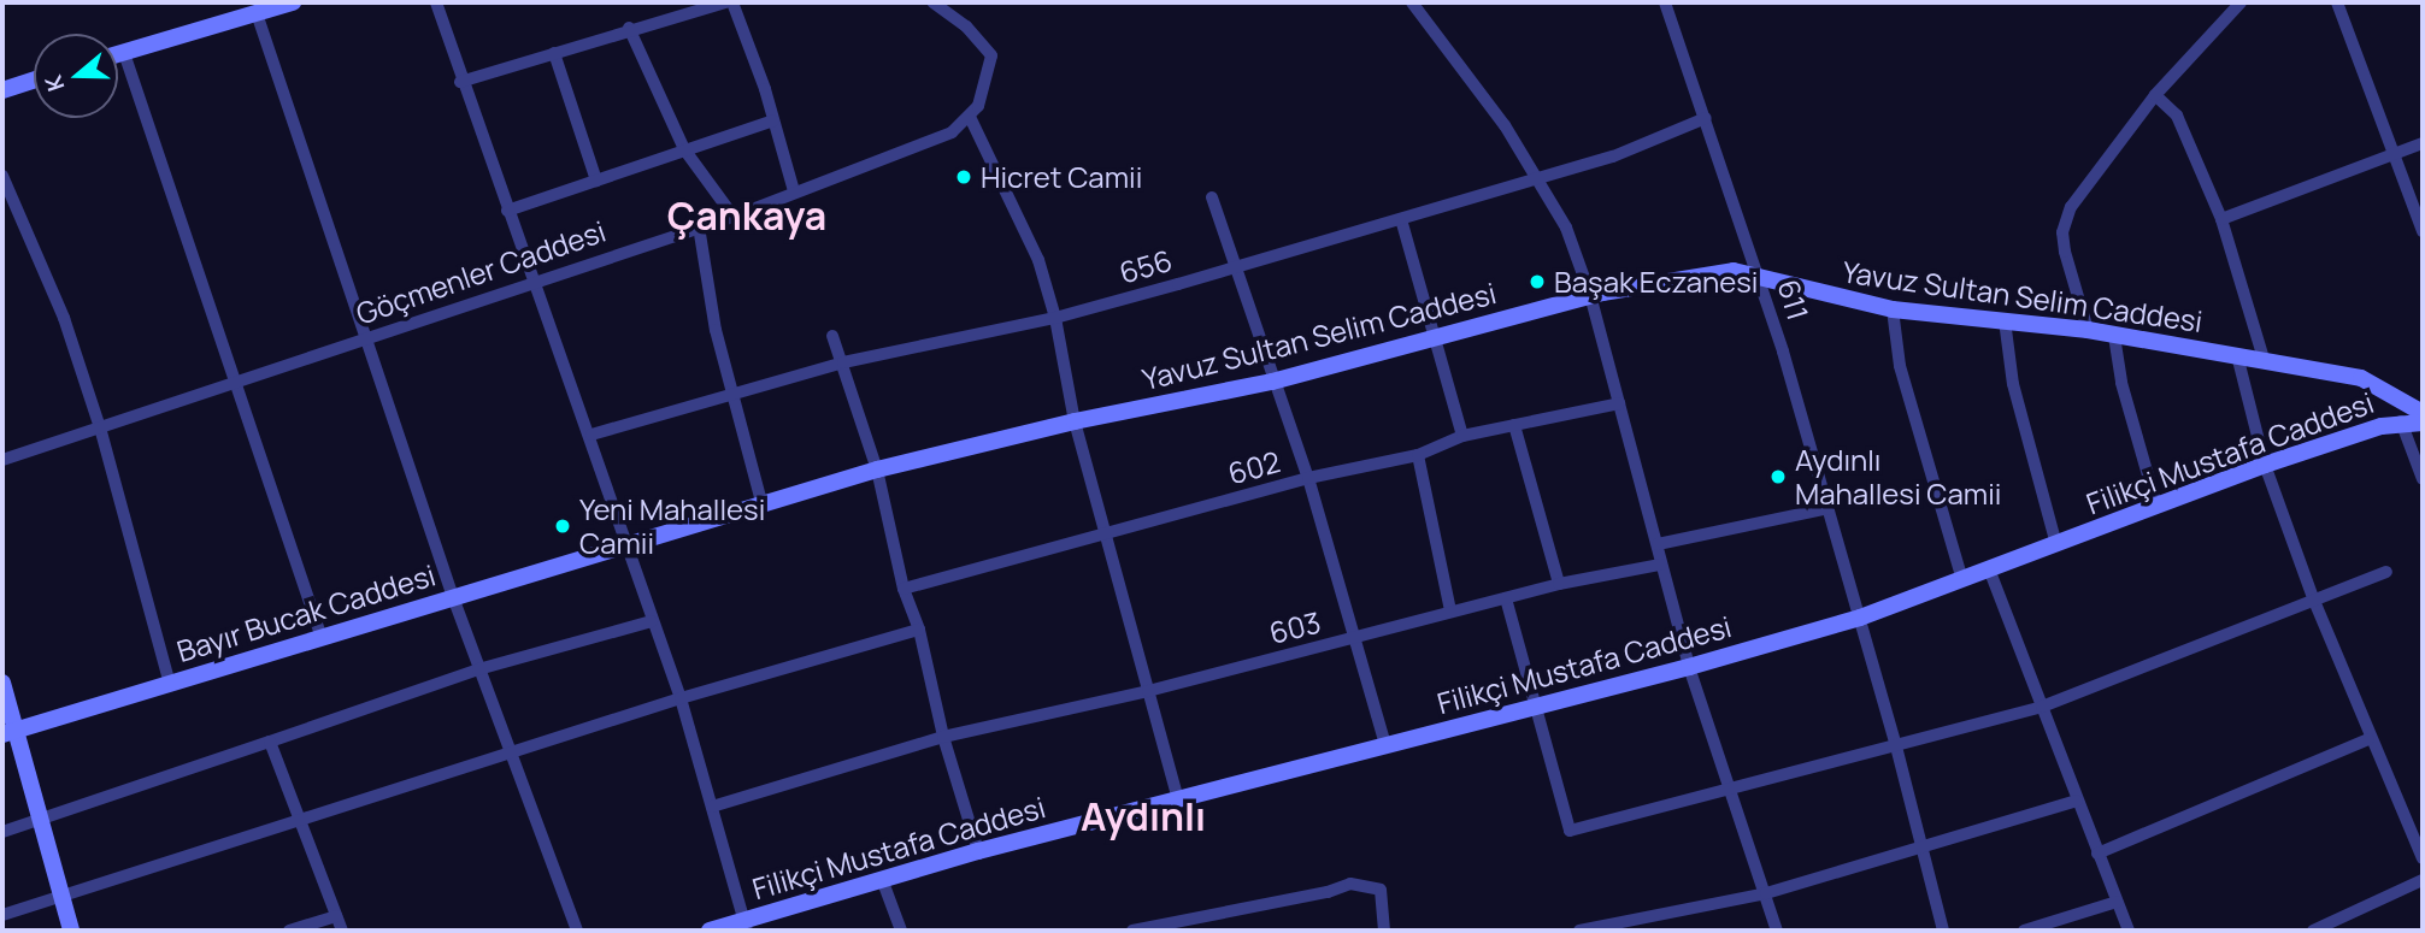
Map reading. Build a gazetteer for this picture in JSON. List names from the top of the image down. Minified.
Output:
{"streets":{"street":["656","Göçmenler Caddesi","Yavuz Sultan Selim Caddesi","611","Filikçi Mustafa Caddesi","602","Bayır Bucak Caddesi","603"]},"crossings":[["656","611"],["Yavuz Sultan Selim Caddesi","611"],["Yavuz Sultan Selim Caddesi","Bayır Bucak Caddesi"],["611","Filikçi Mustafa Caddesi"]],"districts":["Çankaya","Aydınlı"],"places":["Hicret Camii","Başak Eczanesi","Aydınlı Mahallesi Camii","Yeni Mahallesi Camii"],"north":"left"}
